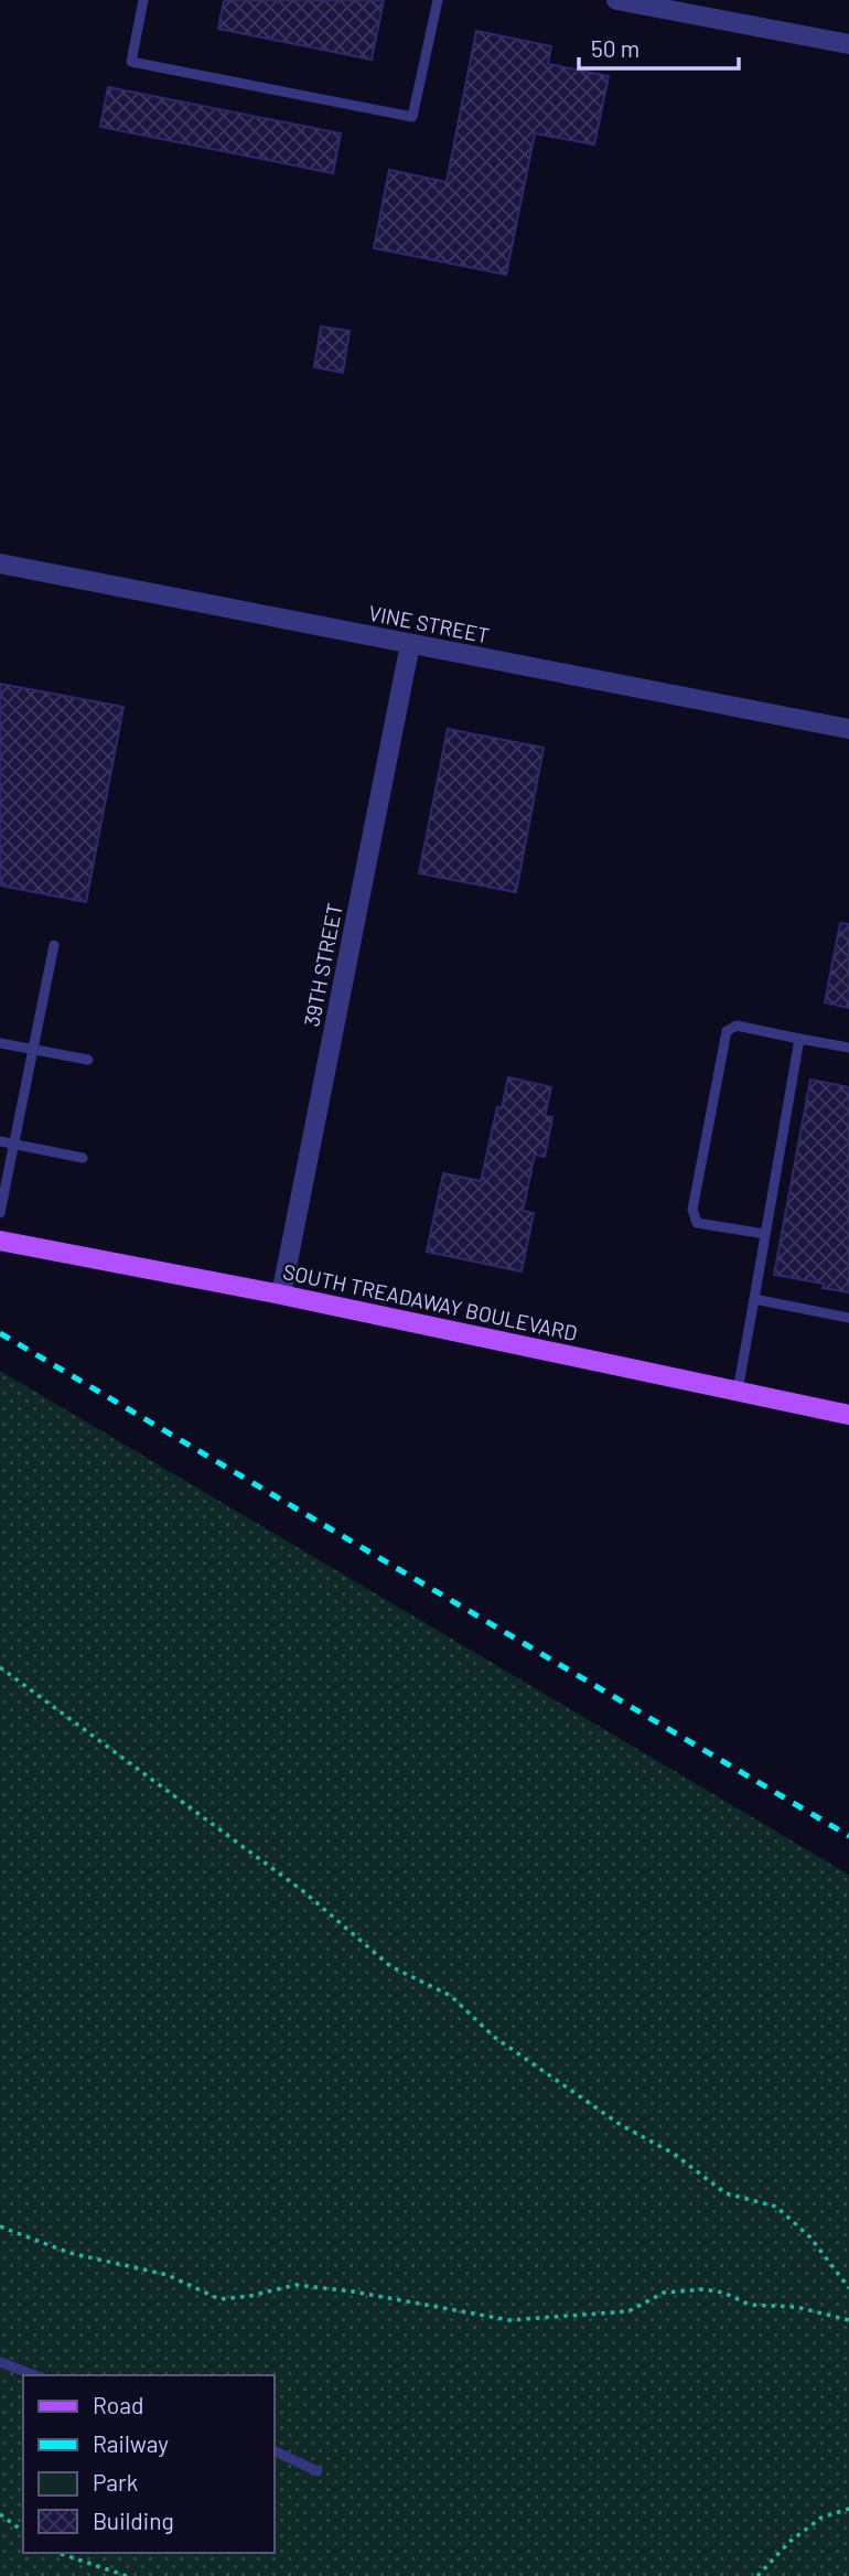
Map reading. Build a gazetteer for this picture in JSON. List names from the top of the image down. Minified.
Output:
{"streets":{"main road":["SOUTH TREADAWAY BOULEVARD"],"street":["VINE STREET","39TH STREET"]},"crossings":[["VINE STREET","39TH STREET"],["39TH STREET","SOUTH TREADAWAY BOULEVARD"]],"legend":["Road","Railway","Park","Building"],"scale_bar":"50 m"}
